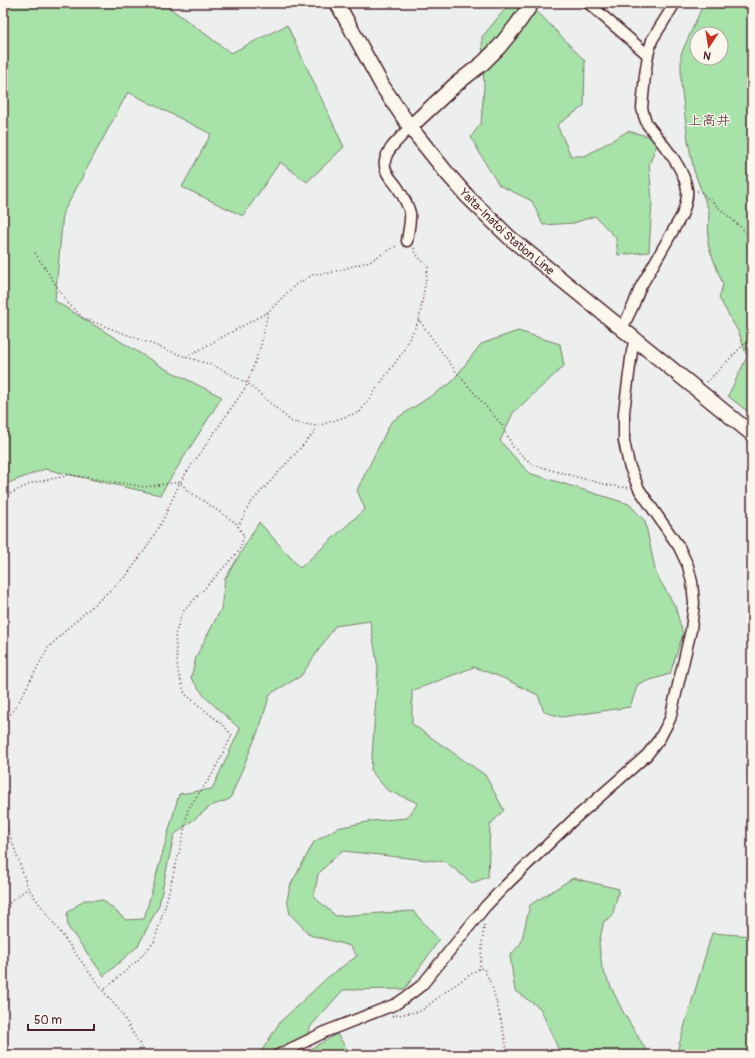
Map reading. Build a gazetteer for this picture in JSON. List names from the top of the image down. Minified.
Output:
{"streets":{"main road":["Yaita-Inatoi Station Line"]},"districts":["上高井"],"scale_bar":"50 m","north":"bottom"}
